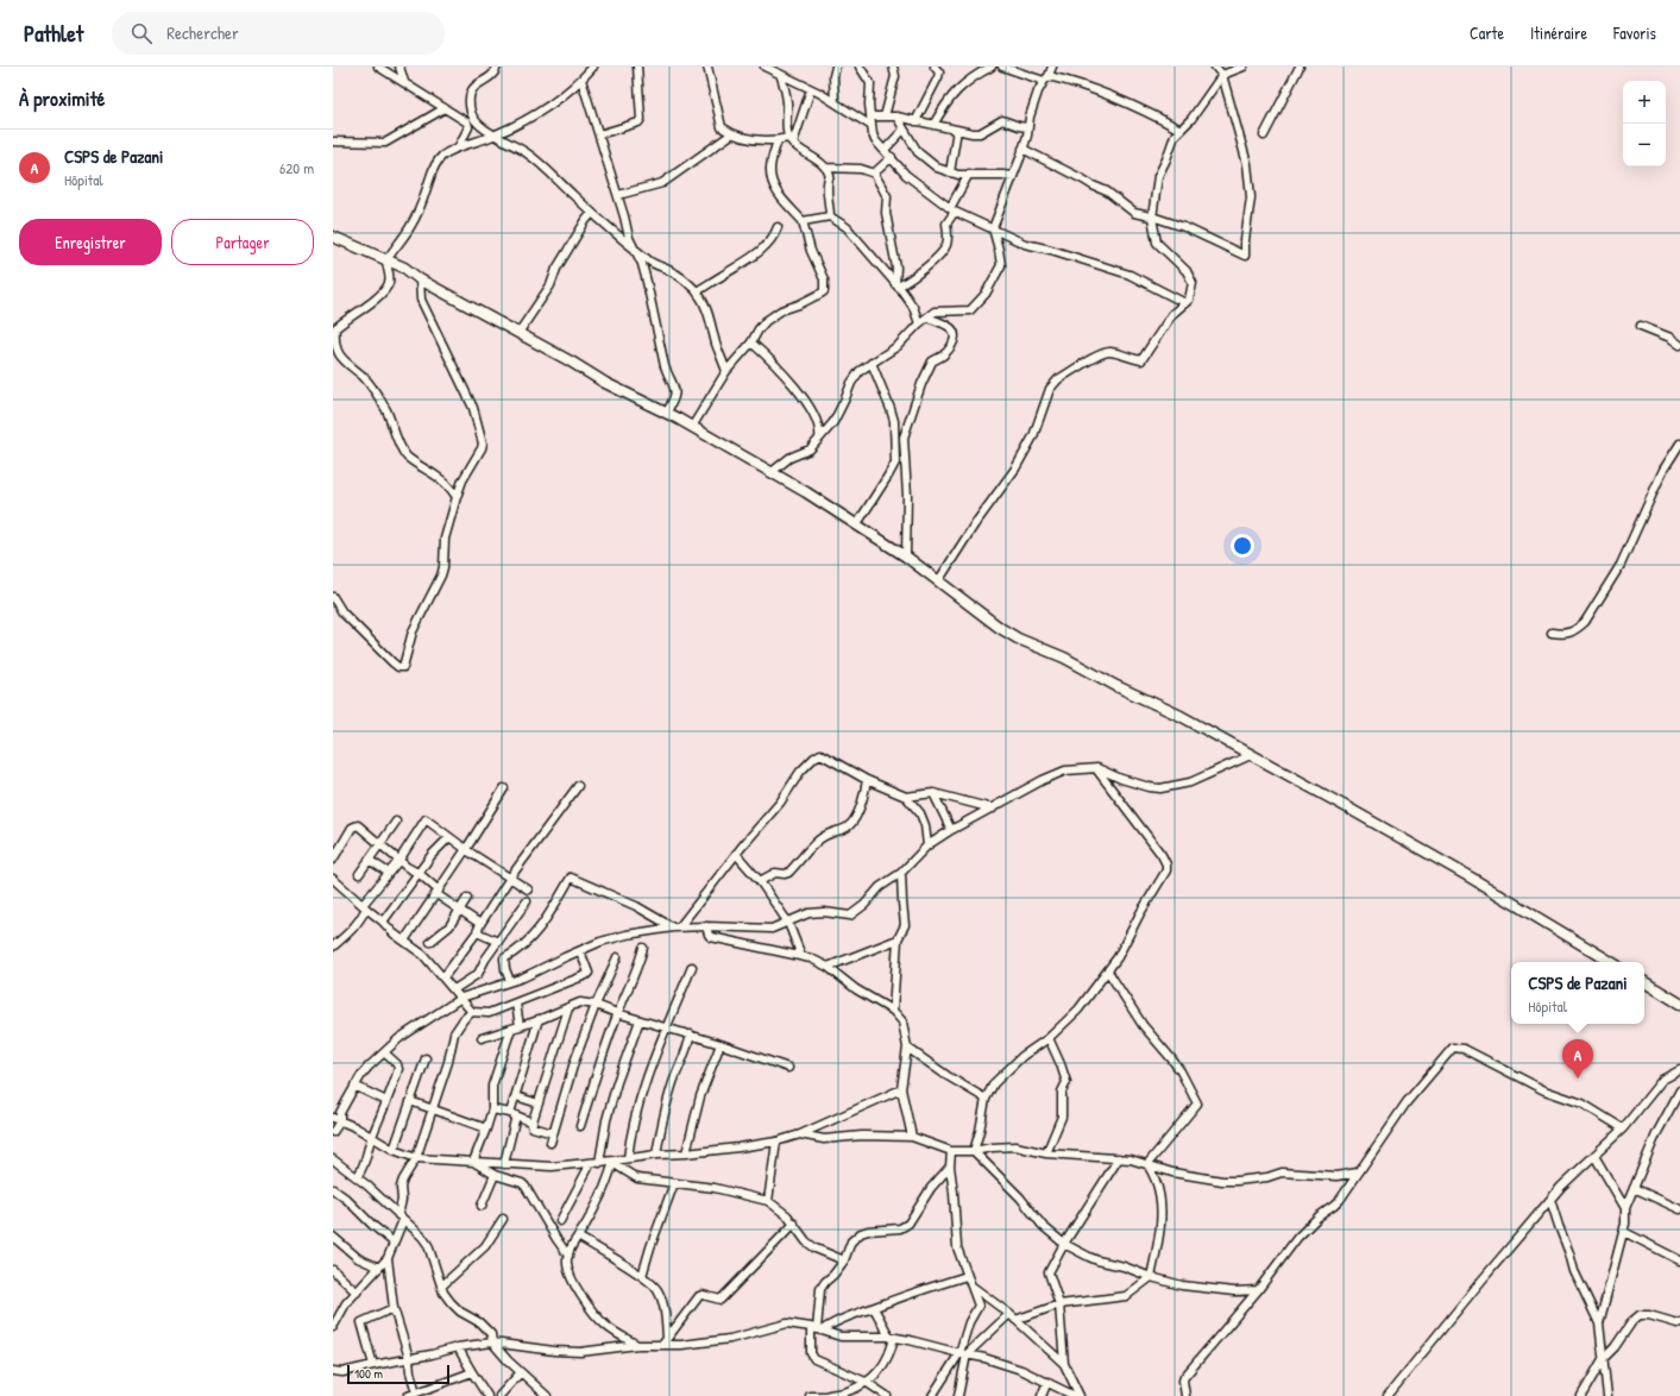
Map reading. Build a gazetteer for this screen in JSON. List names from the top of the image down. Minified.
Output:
{"scale_bar":"100 m","page":{"header":"Pathlet","search":"Rechercher","nav":["Carte","Itinéraire","Favoris"],"heading":"À proximité","map_buttons":["+","−"],"list":[{"mark":"A","name":"CSPS de Pazani","note":"Hôpital","value":"620 m"}],"buttons":["Enregistrer","Partager"],"popup":["CSPS de Pazani","Hôpital"],"pins":"A","scale":"100 m"}}
